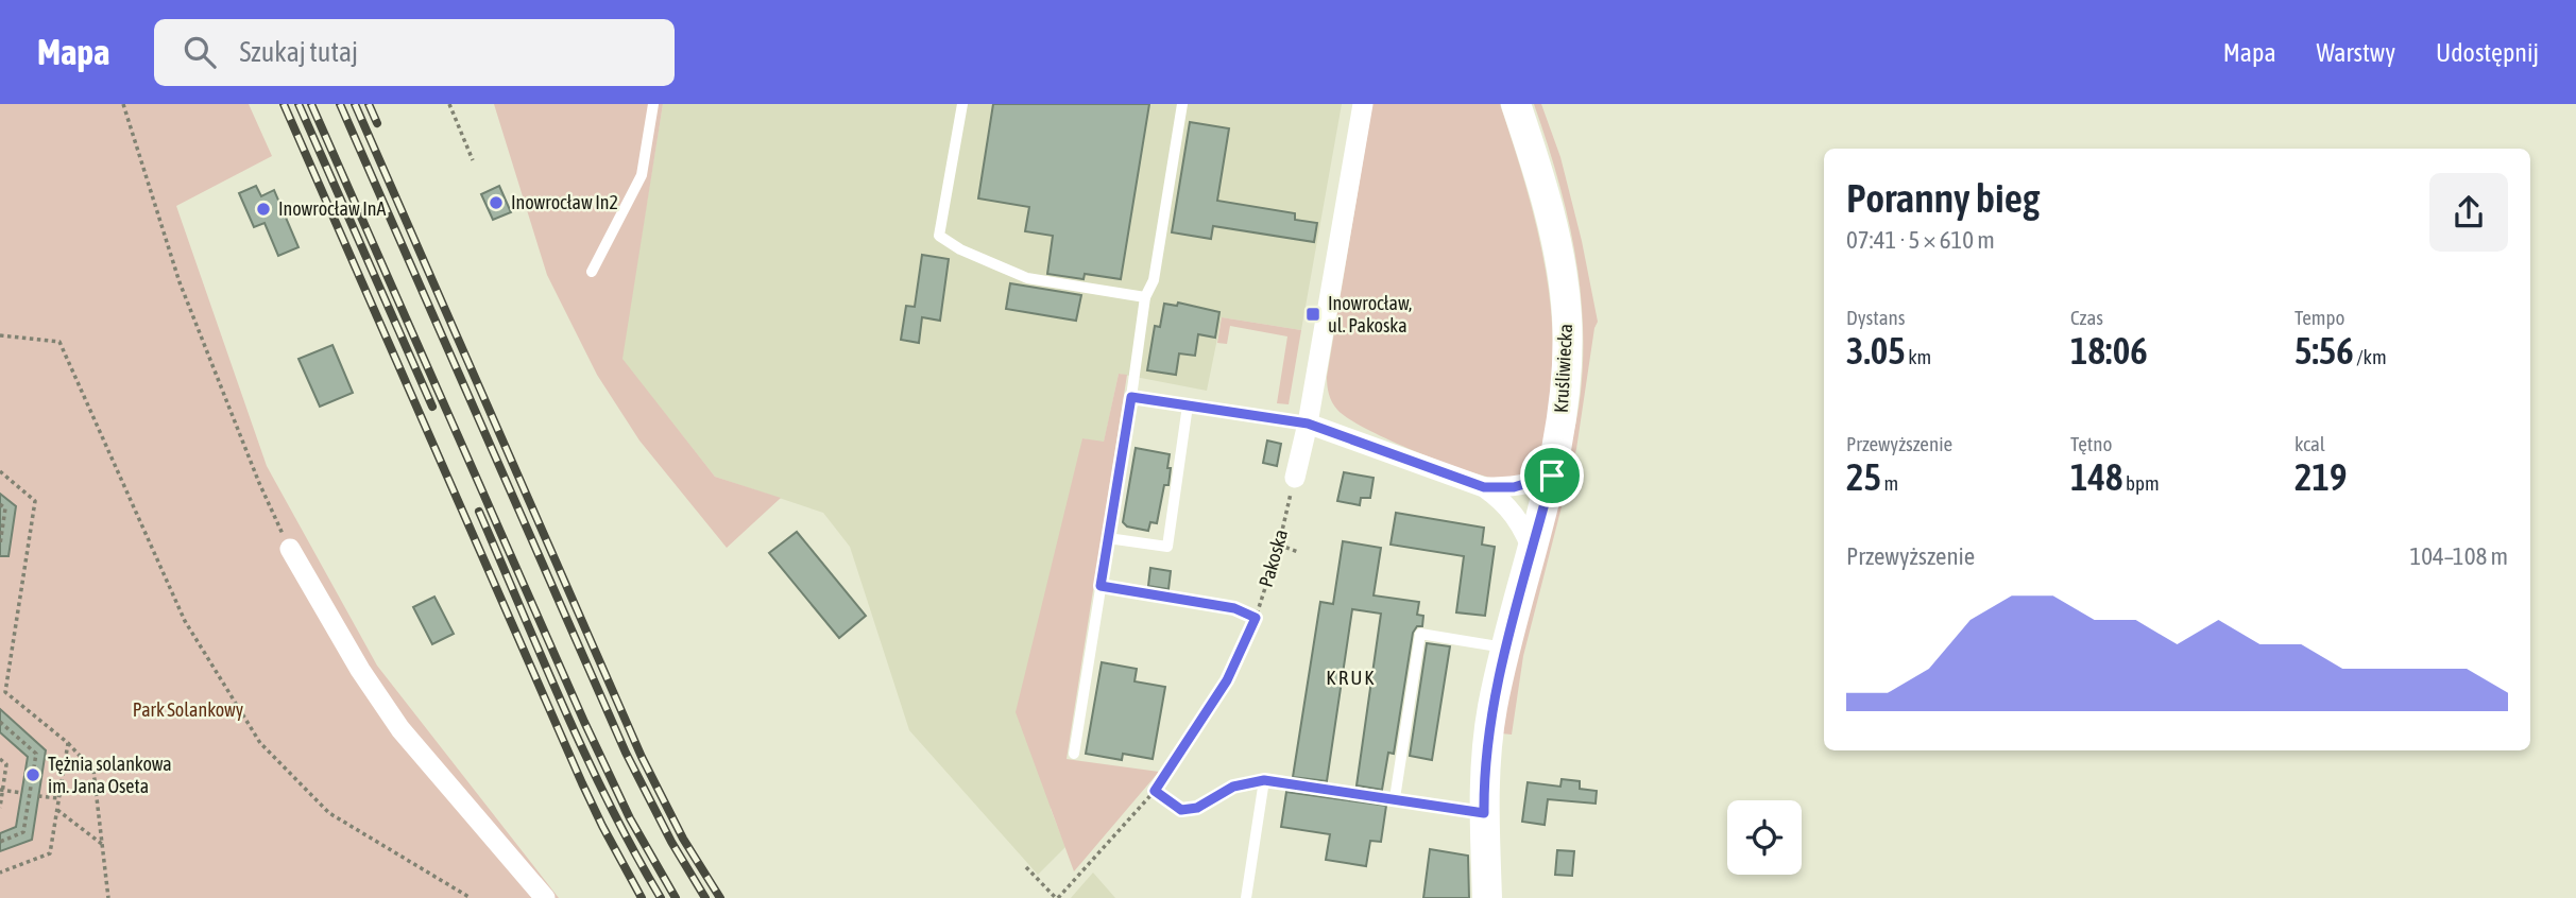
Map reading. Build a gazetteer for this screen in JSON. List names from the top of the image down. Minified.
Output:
{"streets":{"main road":["Kruśliwiecka"],"path":["Pakoska"]},"districts":["KRUK"],"parks":["Park Solankowy"],"places":{"other":["Inowrocław In2","Inowrocław InA","Tężnia solankowa im. Jana Oseta"],"transit":["Inowrocław, ul. Pakoska"]},"page":{"header":"Mapa","search":"Szukaj tutaj","nav":["Mapa","Warstwy","Udostępnij"],"heading":["Poranny bieg","07:41 · 5 × 610 m"],"stats":[["Dystans","3.05 km"],["Czas","18:06"],["Tempo","5:56 /km"],["Przewyższenie","25 m"],["Tętno","148 bpm"],["kcal","219"]],"chart":["Przewyższenie","104–108 m"]}}
